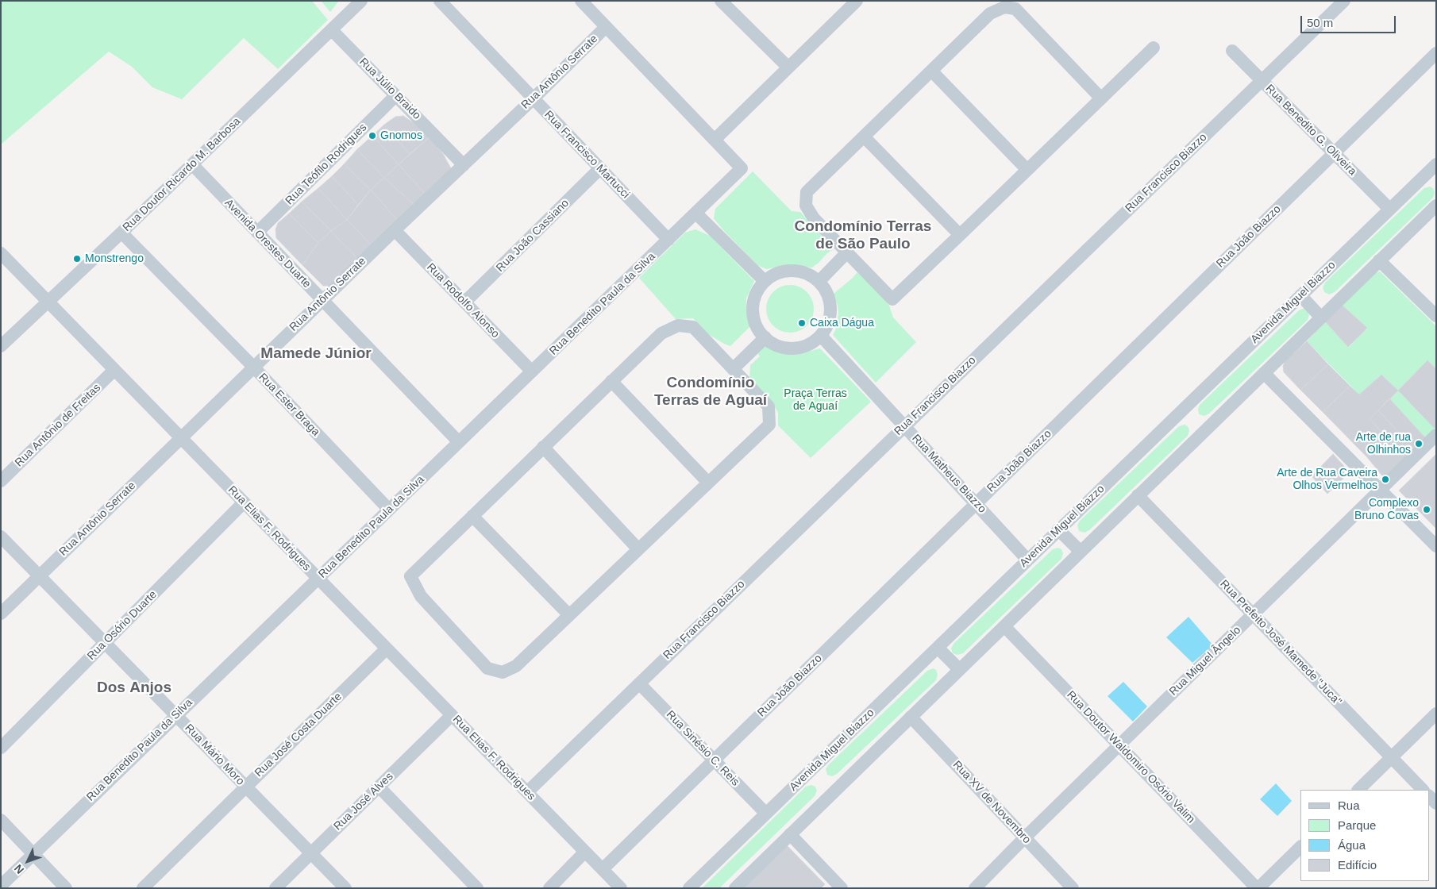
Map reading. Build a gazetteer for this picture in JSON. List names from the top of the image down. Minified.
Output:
{"streets":{"street":["Rua Antônio Serrate","Rua Júlio Braido","Rua Benedito G. Oliveira","Rua Francisco Martucci","Rua Teófilo Rodrigues","Rua Francisco Biazzo","Rua Doutor Ricardo M. Barbosa","Rua João Cassiano","Rua João Biazzo","Avenida Orestes Duarte","Rua Rodolfo Alonso","Avenida Miguel Biazzo","Rua Benedito Paula da Silva","Rua Ester Braga","Rua Antônio de Freitas","Rua Matheus Biazzo","Rua Elias F. Rodrigues","Rua Osório Duarte","Rua Prefeito José Mamede \"Juca\"","Rua Miguel Ângelo","Rua José Costa Duarte","Rua Sinésio C. Reis","Rua Mário Moro","Rua Doutor Waldomiro Osório Valim","Rua José Alves","Rua XV de Novembro"]},"crossings":[["Rua Antônio Serrate","Rua Júlio Braido"],["Rua Antônio Serrate","Rua Francisco Martucci"],["Rua Antônio Serrate","Avenida Orestes Duarte"],["Rua Antônio Serrate","Rua Rodolfo Alonso"],["Rua Antônio Serrate","Rua Ester Braga"],["Rua Antônio Serrate","Rua Elias F. Rodrigues"],["Rua Antônio Serrate","Rua Mário Moro"],["Rua Júlio Braido","Rua Teófilo Rodrigues"],["Rua Júlio Braido","Rua Doutor Ricardo M. Barbosa"],["Rua Benedito G. Oliveira","Rua Francisco Biazzo"],["Rua Benedito G. Oliveira","Rua João Biazzo"],["Rua Benedito G. Oliveira","Avenida Miguel Biazzo"],["Rua Francisco Martucci","Rua João Cassiano"],["Rua Francisco Martucci","Rua Benedito Paula da Silva"],["Rua Teófilo Rodrigues","Avenida Orestes Duarte"],["Rua Francisco Biazzo","Rua Matheus Biazzo"],["Rua Francisco Biazzo","Rua Elias F. Rodrigues"],["Rua Francisco Biazzo","Rua Sinésio C. Reis"],["Rua Doutor Ricardo M. Barbosa","Avenida Orestes Duarte"],["Rua Doutor Ricardo M. Barbosa","Rua Ester Braga"],["Rua Doutor Ricardo M. Barbosa","Rua Elias F. Rodrigues"],["Rua João Cassiano","Rua Rodolfo Alonso"],["Rua João Biazzo","Rua Matheus Biazzo"],["Rua João Biazzo","Rua Elias F. Rodrigues"],["Rua João Biazzo","Rua Sinésio C. Reis"],["Avenida Orestes Duarte","Rua Benedito Paula da Silva"],["Rua Rodolfo Alonso","Rua Benedito Paula da Silva"],["Avenida Miguel Biazzo","Rua Matheus Biazzo"],["Avenida Miguel Biazzo","Rua Sinésio C. Reis"],["Rua Benedito Paula da Silva","Rua Ester Braga"],["Rua Benedito Paula da Silva","Rua Elias F. Rodrigues"],["Rua Benedito Paula da Silva","Rua Mário Moro"],["Rua Antônio de Freitas","Rua Elias F. Rodrigues"],["Rua Elias F. Rodrigues","Rua Osório Duarte"],["Rua Elias F. Rodrigues","Rua José Costa Duarte"],["Rua Elias F. Rodrigues","Rua José Alves"],["Rua Osório Duarte","Rua Mário Moro"],["Rua Prefeito José Mamede \"Juca\"","Rua Miguel Ângelo"],["Rua Miguel Ângelo","Rua Doutor Waldomiro Osório Valim"],["Rua Miguel Ângelo","Rua XV de Novembro"],["Rua José Costa Duarte","Rua Mário Moro"],["Rua Mário Moro","Rua José Alves"]],"districts":["Condomínio Terras de São Paulo","Mamede Júnior","Condomínio Terras de Aguaí","Dos Anjos"],"parks":["Praça Terras de Aguaí"],"places":["Gnomos","Monstrengo","Caixa Dágua","Arte de rua Olhinhos","Arte de Rua Caveira Olhos Vermelhos","Complexo Bruno Covas"],"legend":["Rua","Parque","Água","Edifício"],"scale_bar":"50 m","north":"bottom left"}
